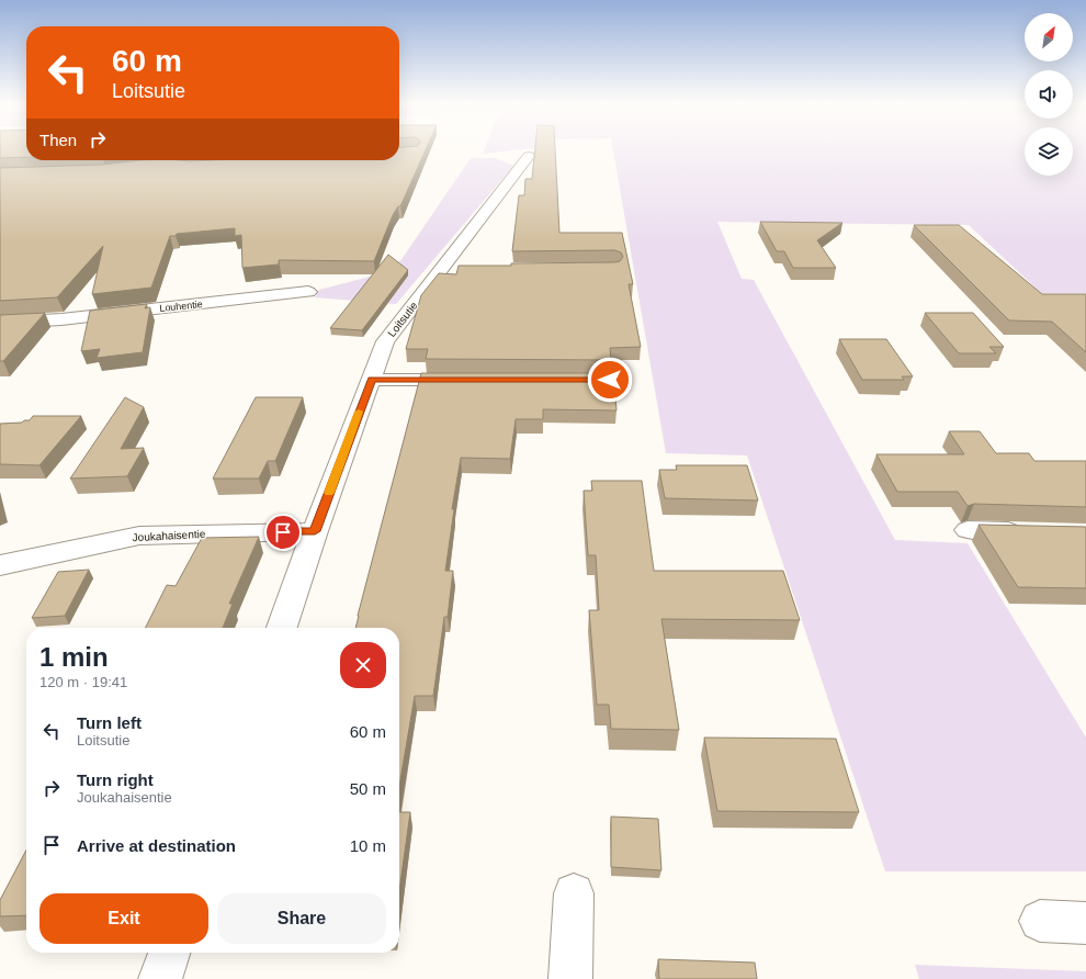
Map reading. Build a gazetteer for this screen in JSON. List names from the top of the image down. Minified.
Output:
{"streets":{"street":["Louhentie","Loitsutie","Joukahaisentie"]},"crossings":[["Loitsutie","Joukahaisentie"]],"north":"top right","page":{"turn":["60 m","Loitsutie"],"then":"Then","heading":["1 min","120 m · 19:41"],"list":[{"name":"Turn left","note":"Loitsutie","value":"60 m"},{"name":"Turn right","note":"Joukahaisentie","value":"50 m"},{"name":"Arrive at destination","value":"10 m"}],"buttons":["Exit","Share"]}}
